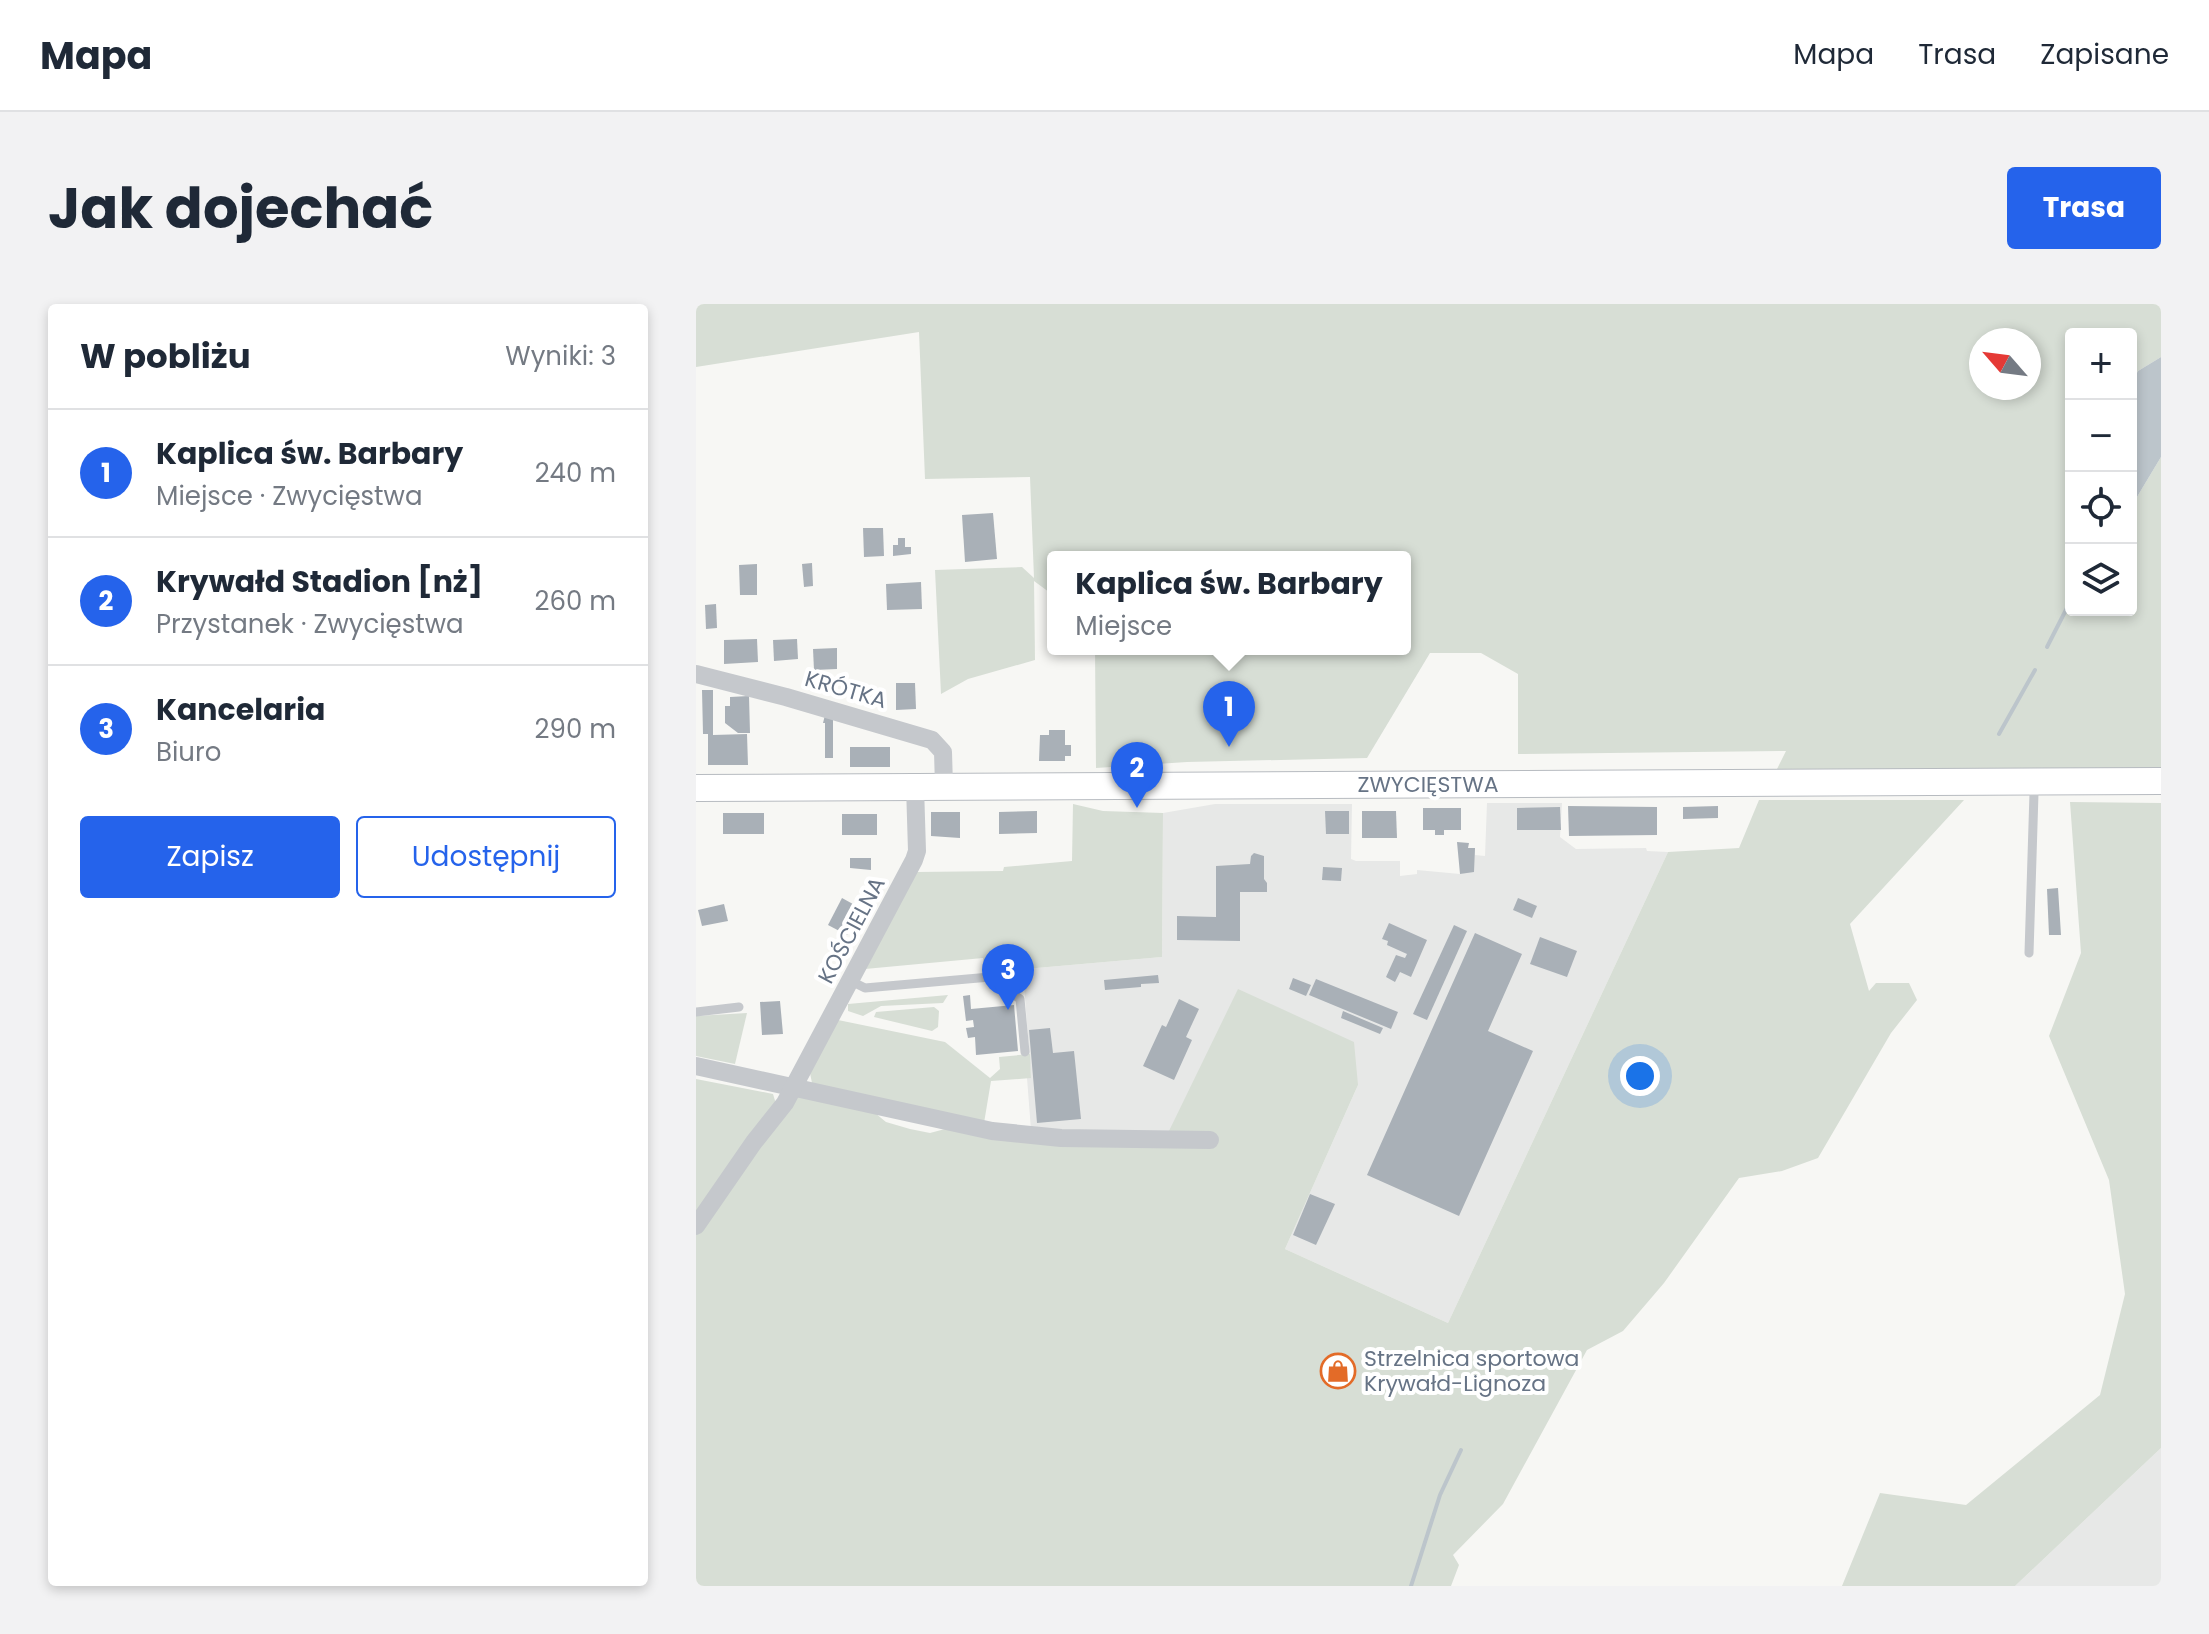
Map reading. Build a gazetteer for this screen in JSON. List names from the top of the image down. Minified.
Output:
{"streets":{"main road":["ZWYCIĘSTWA"],"street":["KRÓTKA","KOŚCIELNA"]},"crossings":[["KRÓTKA","ZWYCIĘSTWA"],["ZWYCIĘSTWA","KOŚCIELNA"]],"places":{"shop":["Strzelnica sportowa Krywałd-Lignoza"]},"north":"top left","page":{"header":"Mapa","nav":["Mapa","Trasa","Zapisane"],"title":"Jak dojechać","buttons":["Trasa",["Zapisz","Udostępnij"]],"heading":["W pobliżu","Wyniki: 3"],"map_buttons":["+","−"],"list":[{"mark":"1","name":"Kaplica św. Barbary","note":"Miejsce · Zwycięstwa","value":"240 m"},{"mark":"2","name":"Krywałd Stadion [nż]","note":"Przystanek · Zwycięstwa","value":"260 m"},{"mark":"3","name":"Kancelaria","note":"Biuro","value":"290 m"}],"popup":["Kaplica św. Barbary","Miejsce"],"pins":["1","2","3"]}}
